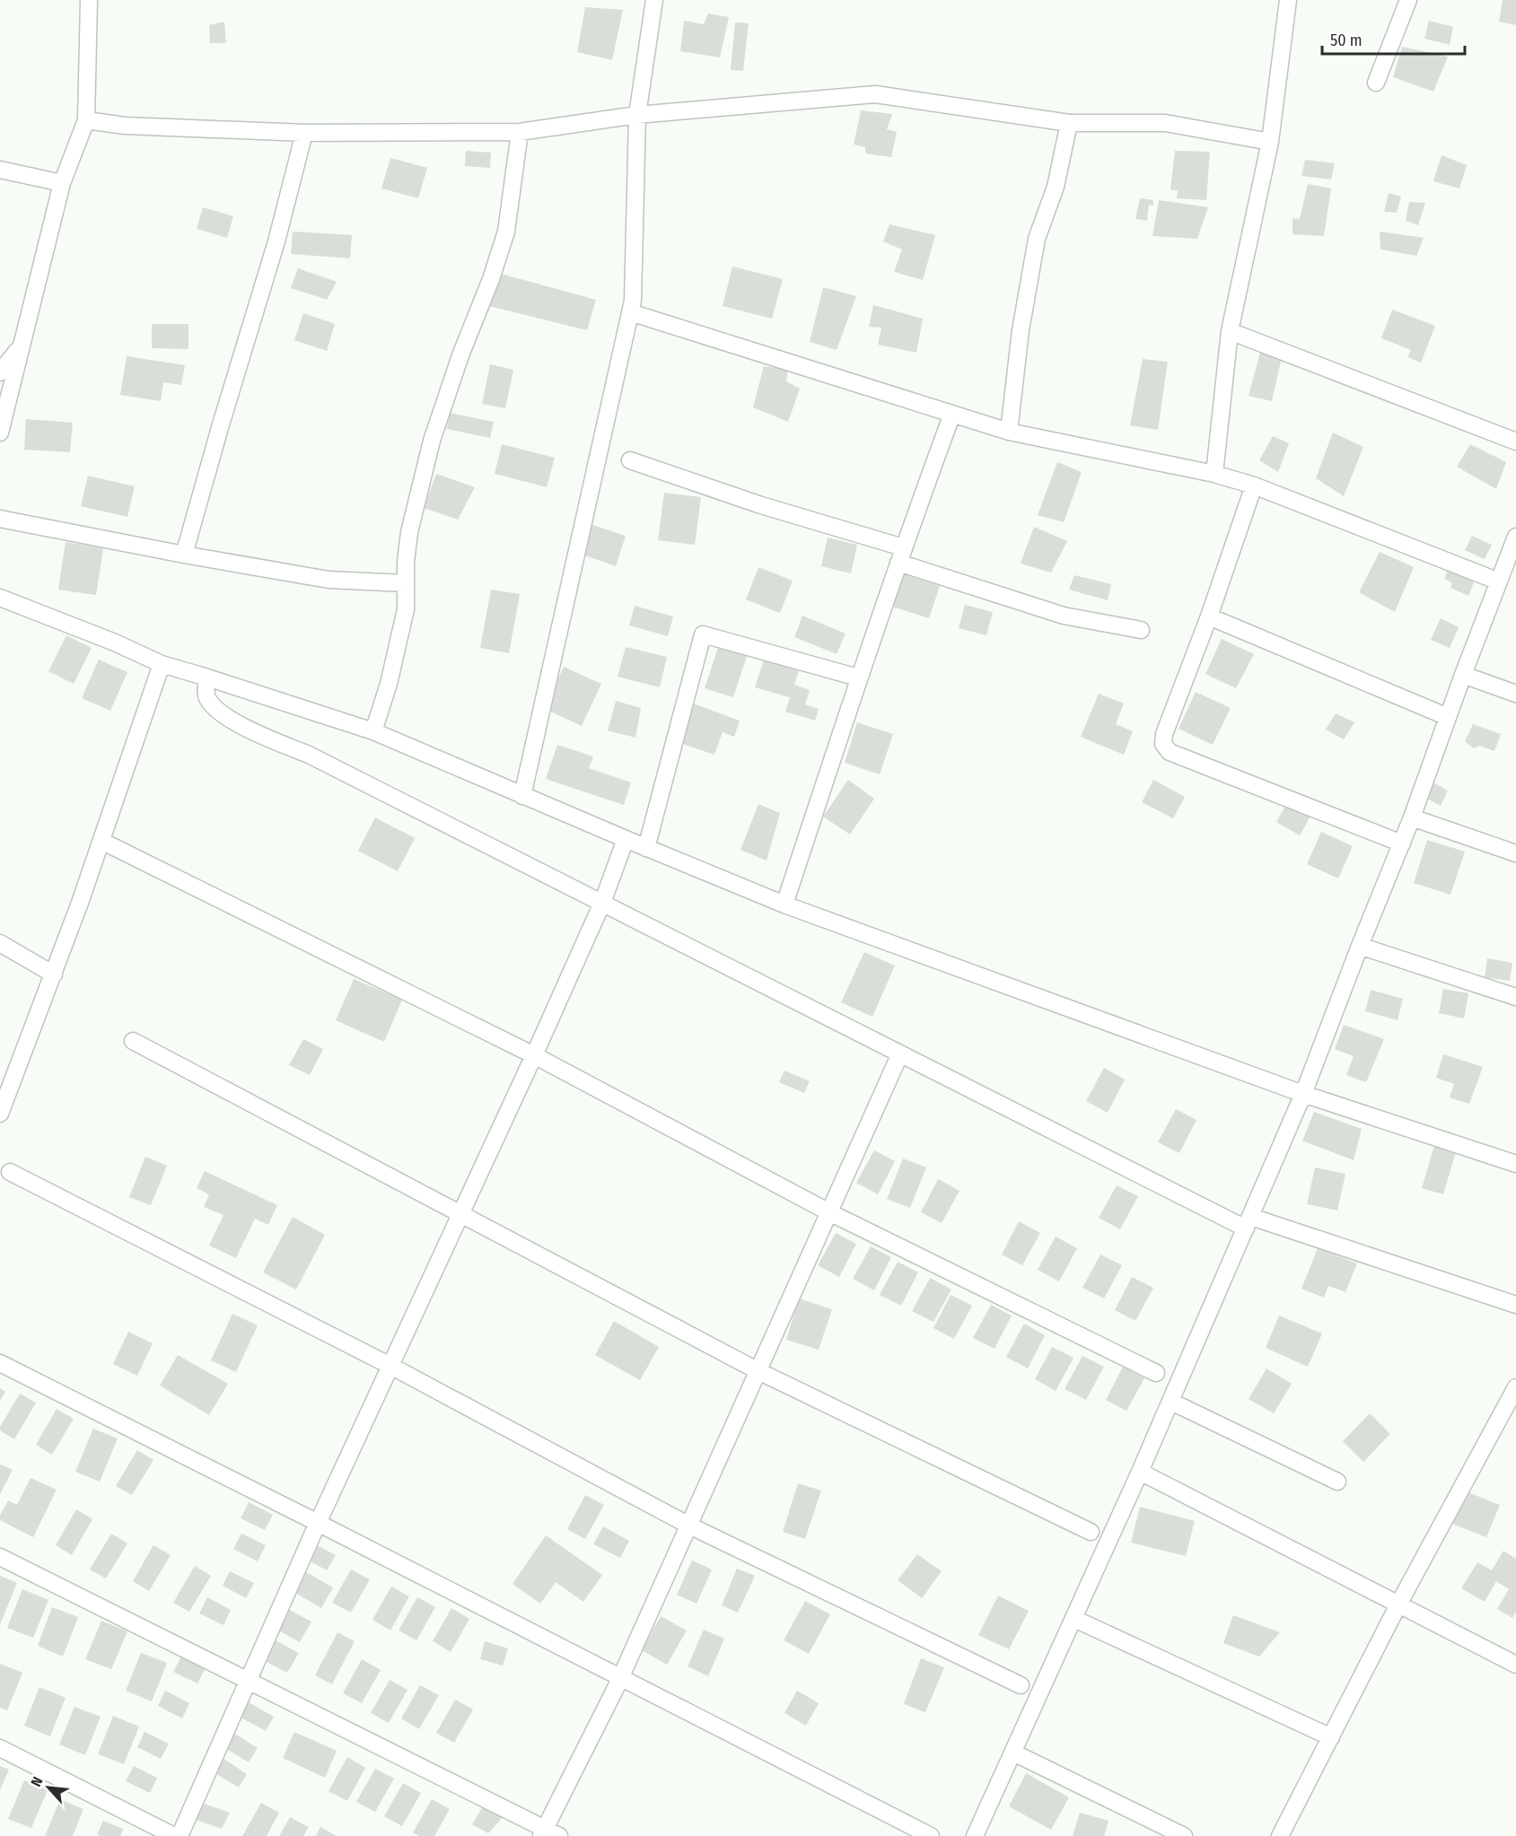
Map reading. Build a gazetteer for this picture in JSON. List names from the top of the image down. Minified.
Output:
{"scale_bar":"50 m","north":"top left"}
